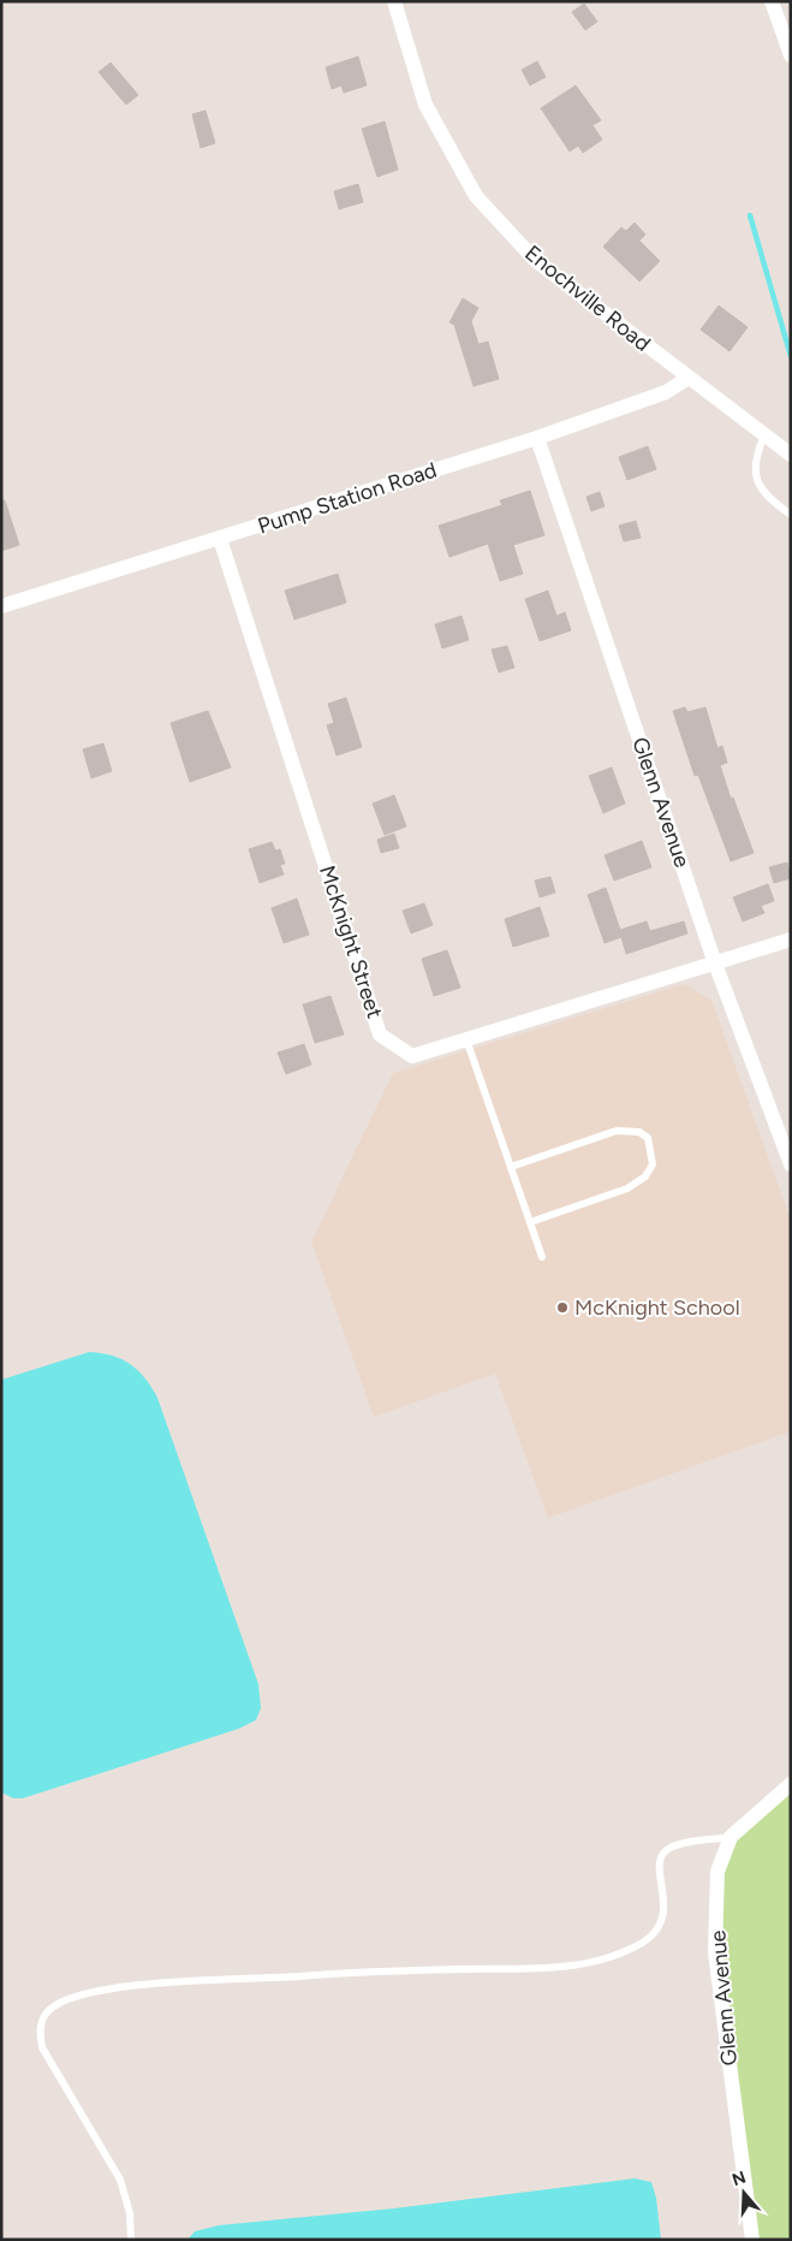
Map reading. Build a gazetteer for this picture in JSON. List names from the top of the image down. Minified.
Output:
{"streets":{"street":["Enochville Road","Pump Station Road","Glenn Avenue","McKnight Street"]},"crossings":[["Enochville Road","Pump Station Road"],["Pump Station Road","Glenn Avenue"],["Pump Station Road","McKnight Street"],["Glenn Avenue","McKnight Street"]],"places":["McKnight School"],"north":"top"}
